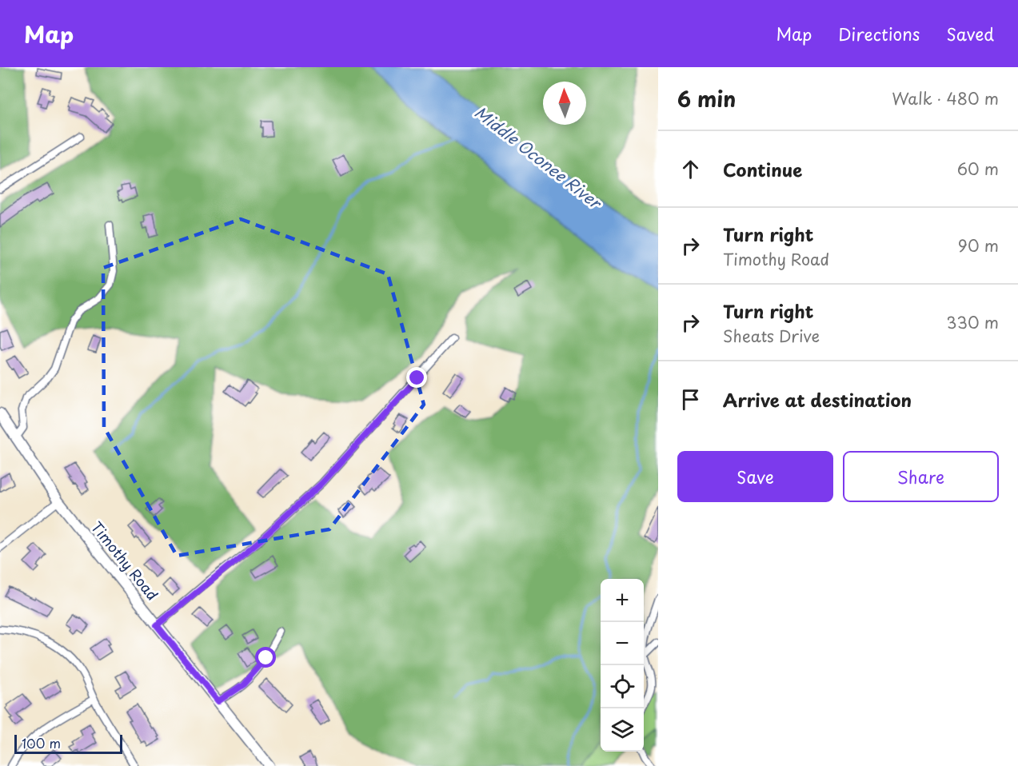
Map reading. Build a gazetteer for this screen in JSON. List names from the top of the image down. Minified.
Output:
{"streets":{"main road":["Timothy Road"]},"water":["Middle Oconee River"],"scale_bar":"100 m","north":"top","page":{"header":"Map","nav":["Map","Directions","Saved"],"heading":["6 min","Walk · 480 m"],"list":[["Continue","60 m"],["Turn right","Timothy Road","90 m"],["Turn right","Sheats Drive","330 m"],"Arrive at destination"],"buttons":["Save","Share"],"map_buttons":["+","−"],"scale":"100 m"}}
